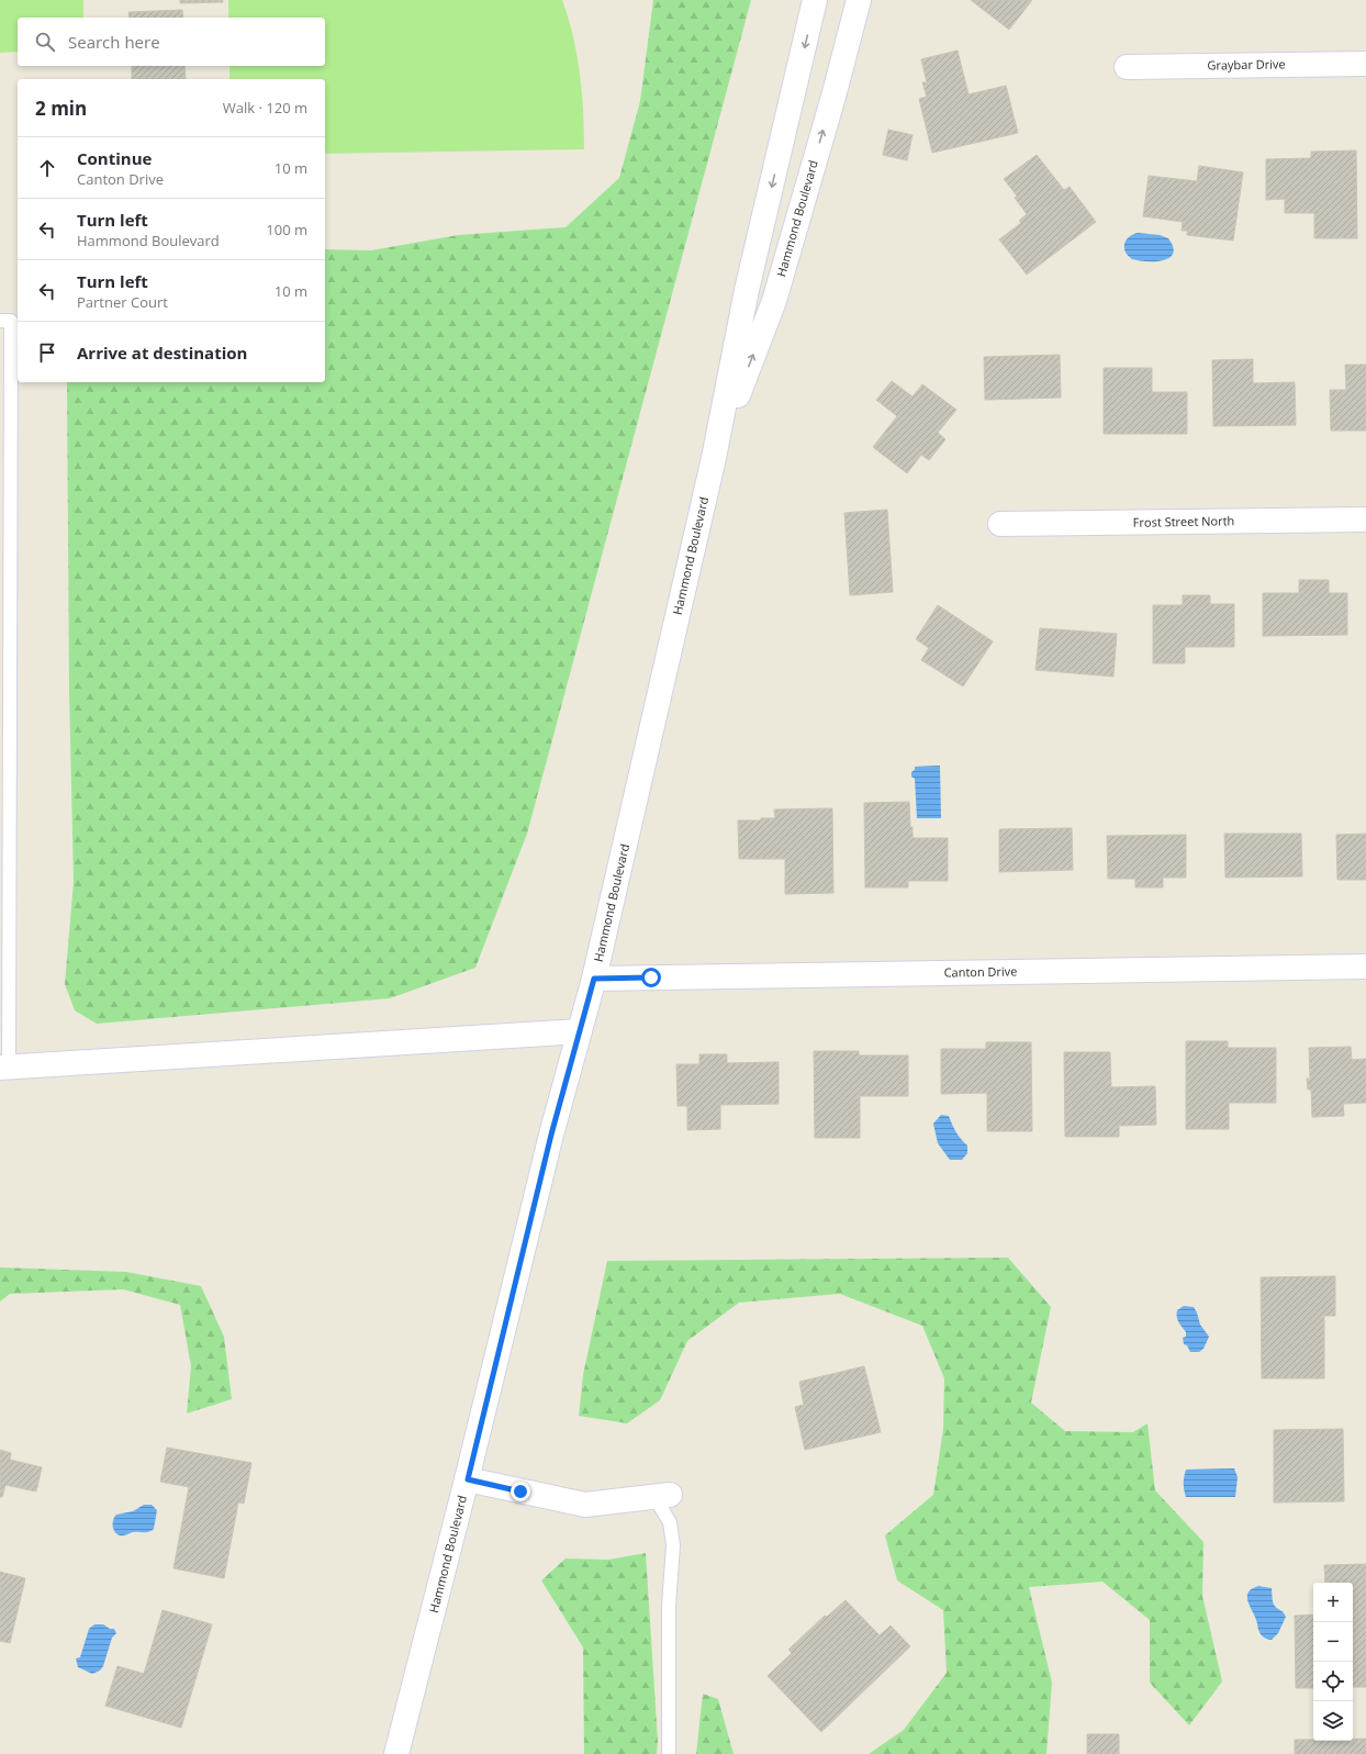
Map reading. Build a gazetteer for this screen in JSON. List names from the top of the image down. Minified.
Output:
{"streets":{"street":["Graybar Drive","Hammond Boulevard","Frost Street North","Canton Drive"]},"crossings":[["Hammond Boulevard","Canton Drive"]],"page":{"search":"Search here","heading":["2 min","Walk · 120 m"],"list":[["Continue","Canton Drive","10 m"],["Turn left","Hammond Boulevard","100 m"],["Turn left","Partner Court","10 m"],"Arrive at destination"],"map_buttons":["+","−"]}}
